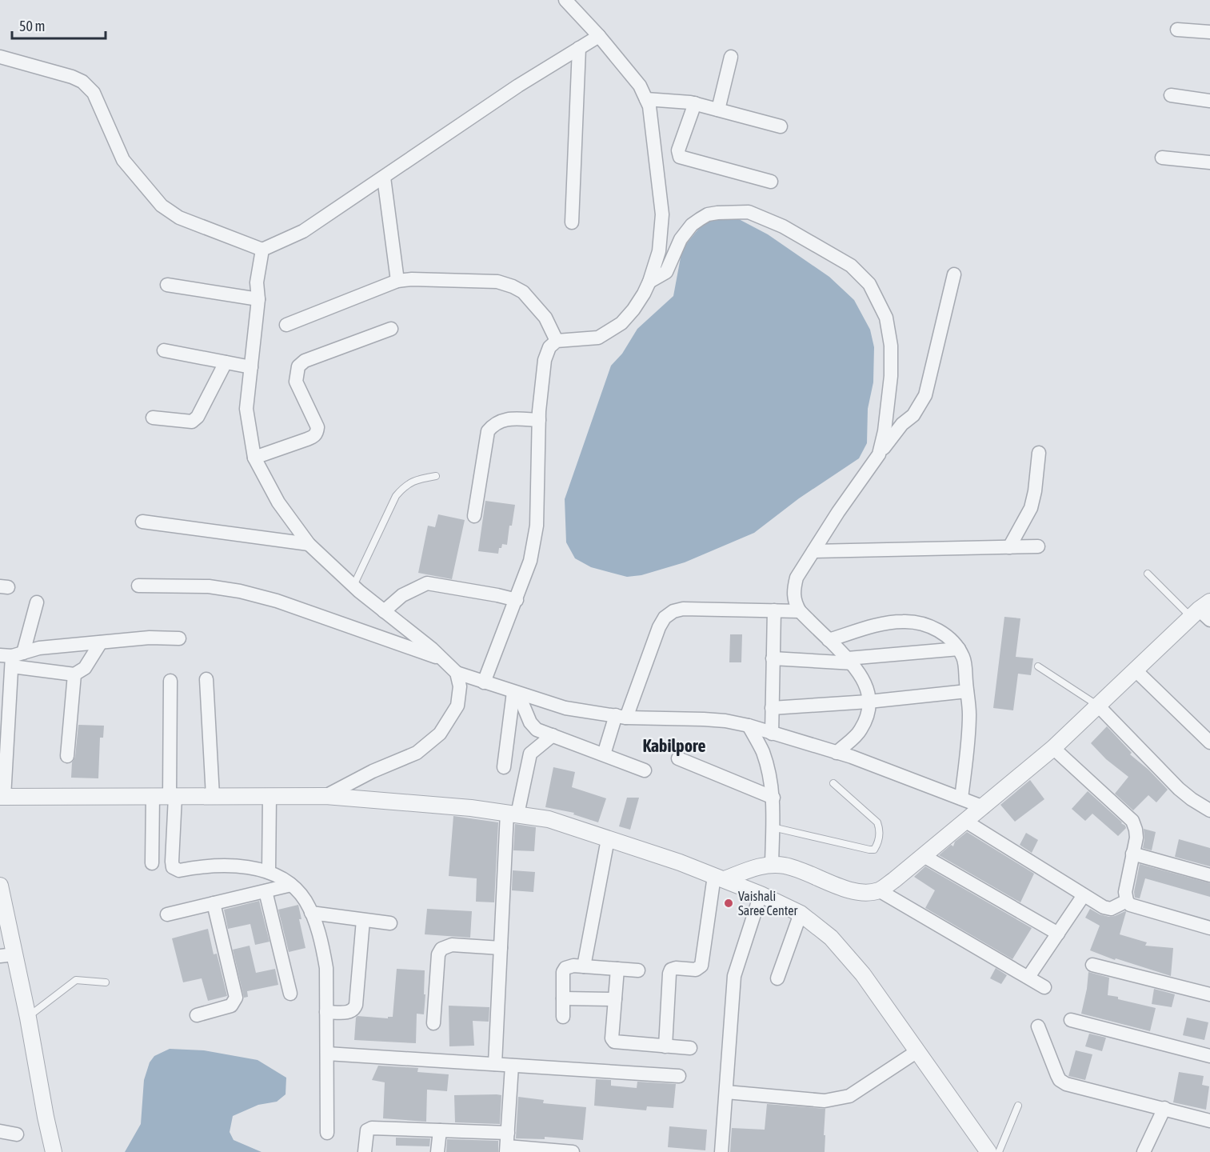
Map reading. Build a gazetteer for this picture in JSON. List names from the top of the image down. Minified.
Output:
{"districts":["Kabilpore"],"places":["Vaishali Saree Center"],"scale_bar":"50 m"}
